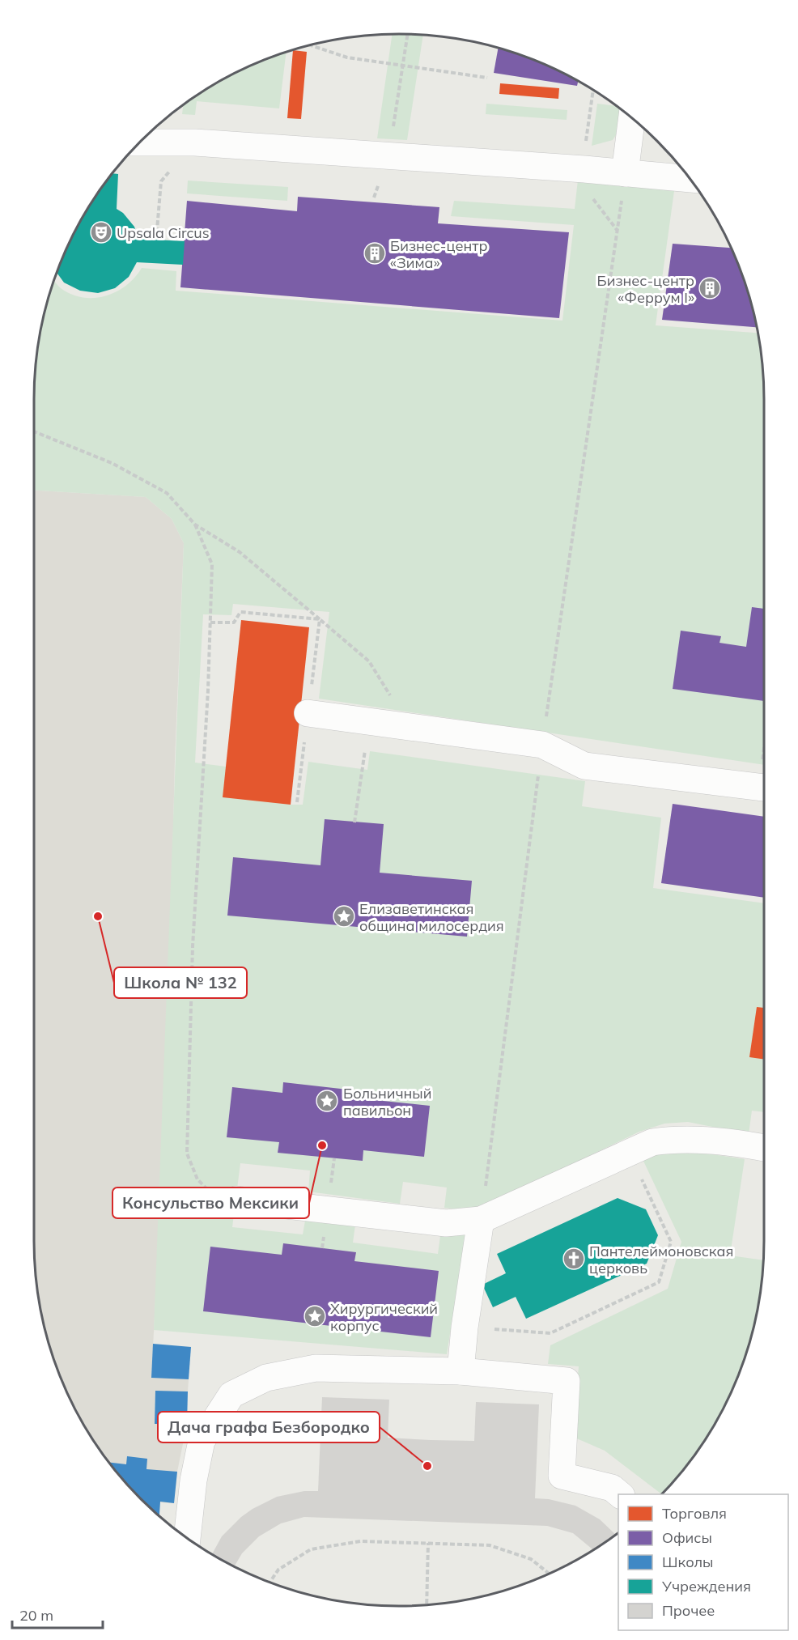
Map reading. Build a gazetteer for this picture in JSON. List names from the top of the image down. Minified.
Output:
{"places":{"theatre":["Upsala Circus"],"building":["Бизнес-центр «Зима»","Бизнес-центр «Феррум I»"],"other":["Школа № 132","Консульство Мексики","Дача графа Безбородко"],"place":["Елизаветинская община милосердия","Больничный павильон","Хирургический корпус"],"church":["Пантелеймоновская церковь"]},"legend":["Торговля","Офисы","Школы","Учреждения","Прочее"],"scale_bar":"20 m"}
